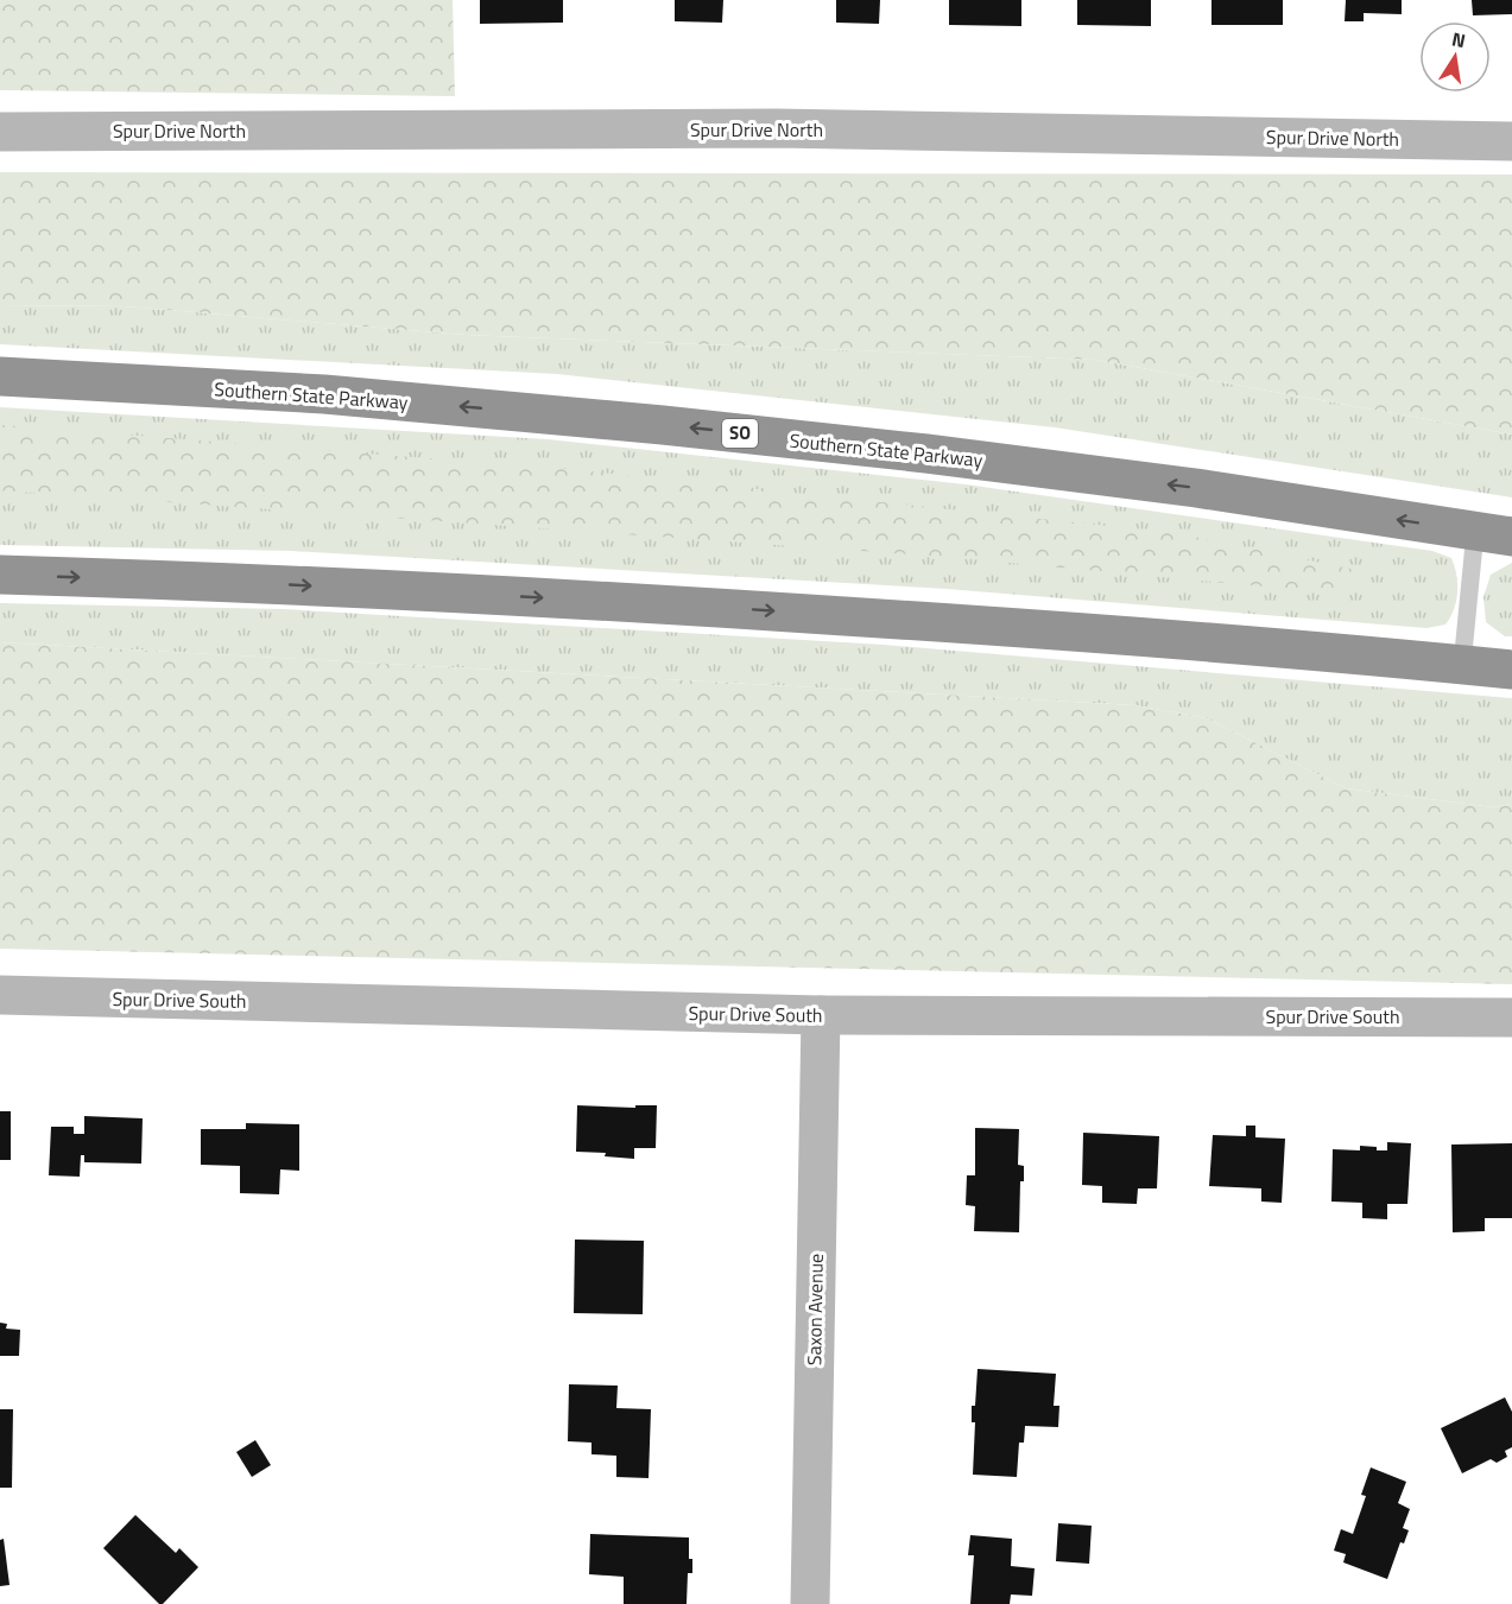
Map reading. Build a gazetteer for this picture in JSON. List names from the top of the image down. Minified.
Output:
{"streets":{"highway":["Southern State Parkway","SO"],"street":["Spur Drive North","Spur Drive South","Saxon Avenue"]},"crossings":[["Spur Drive South","Saxon Avenue"]],"north":"top"}
